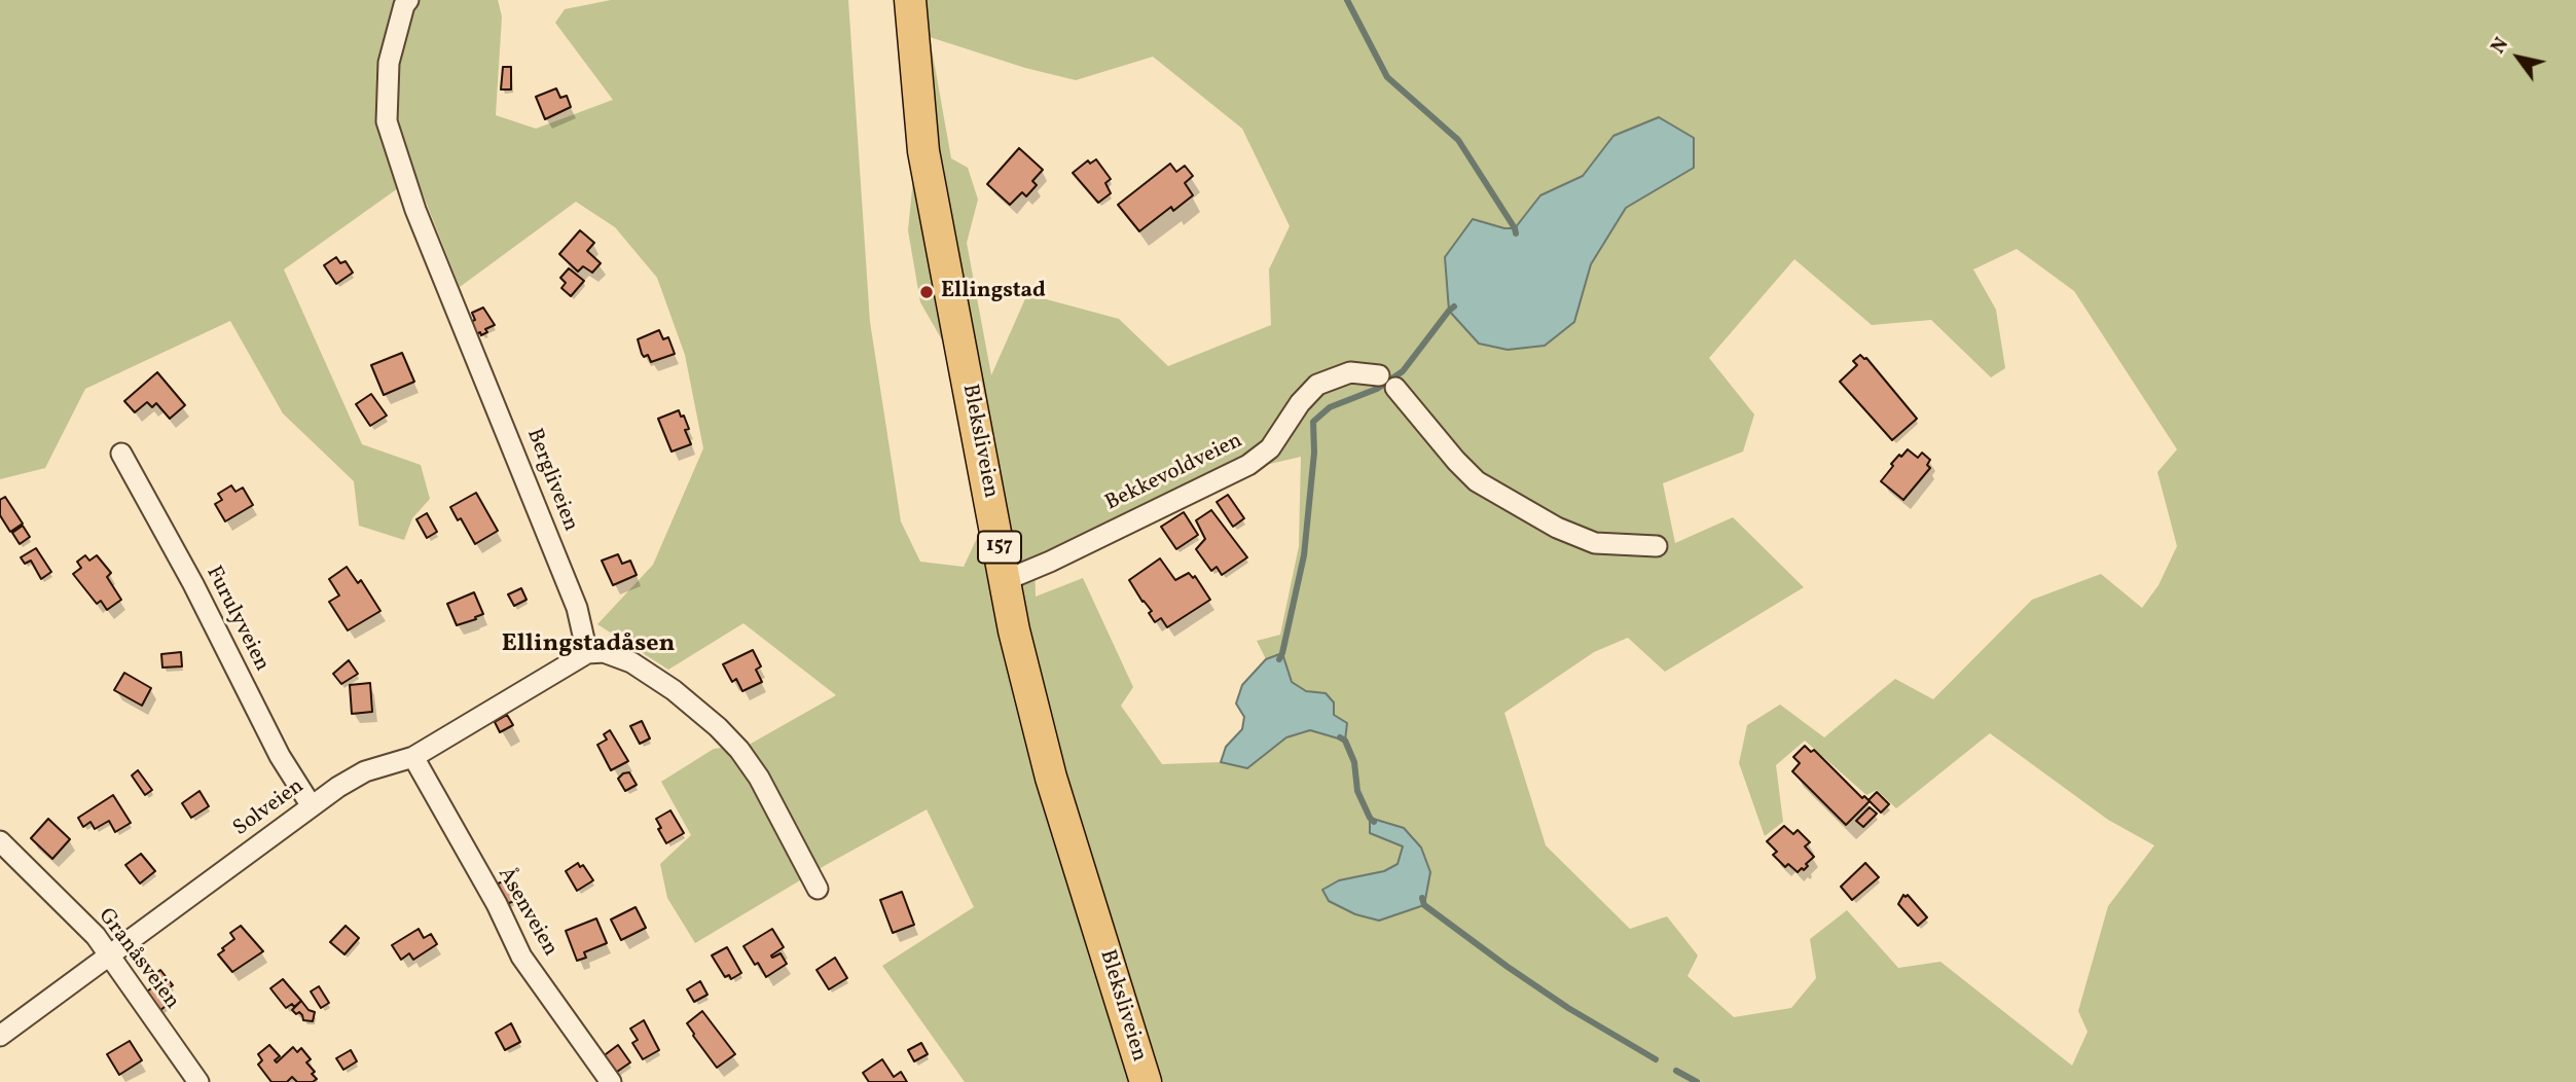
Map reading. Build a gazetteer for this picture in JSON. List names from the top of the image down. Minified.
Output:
{"streets":{"main road":["Bleksliveien","157"],"street":["Bekkevoldveien","Bergliveien","Furulyveien","Solveien","Åsenveien","Granåsveien"]},"crossings":[["Bleksliveien","Bekkevoldveien"],["Bergliveien","Solveien"],["Furulyveien","Solveien"],["Solveien","Åsenveien"],["Solveien","Granåsveien"]],"districts":["Ellingstadåsen"],"places":["Ellingstad"],"north":"top left"}
